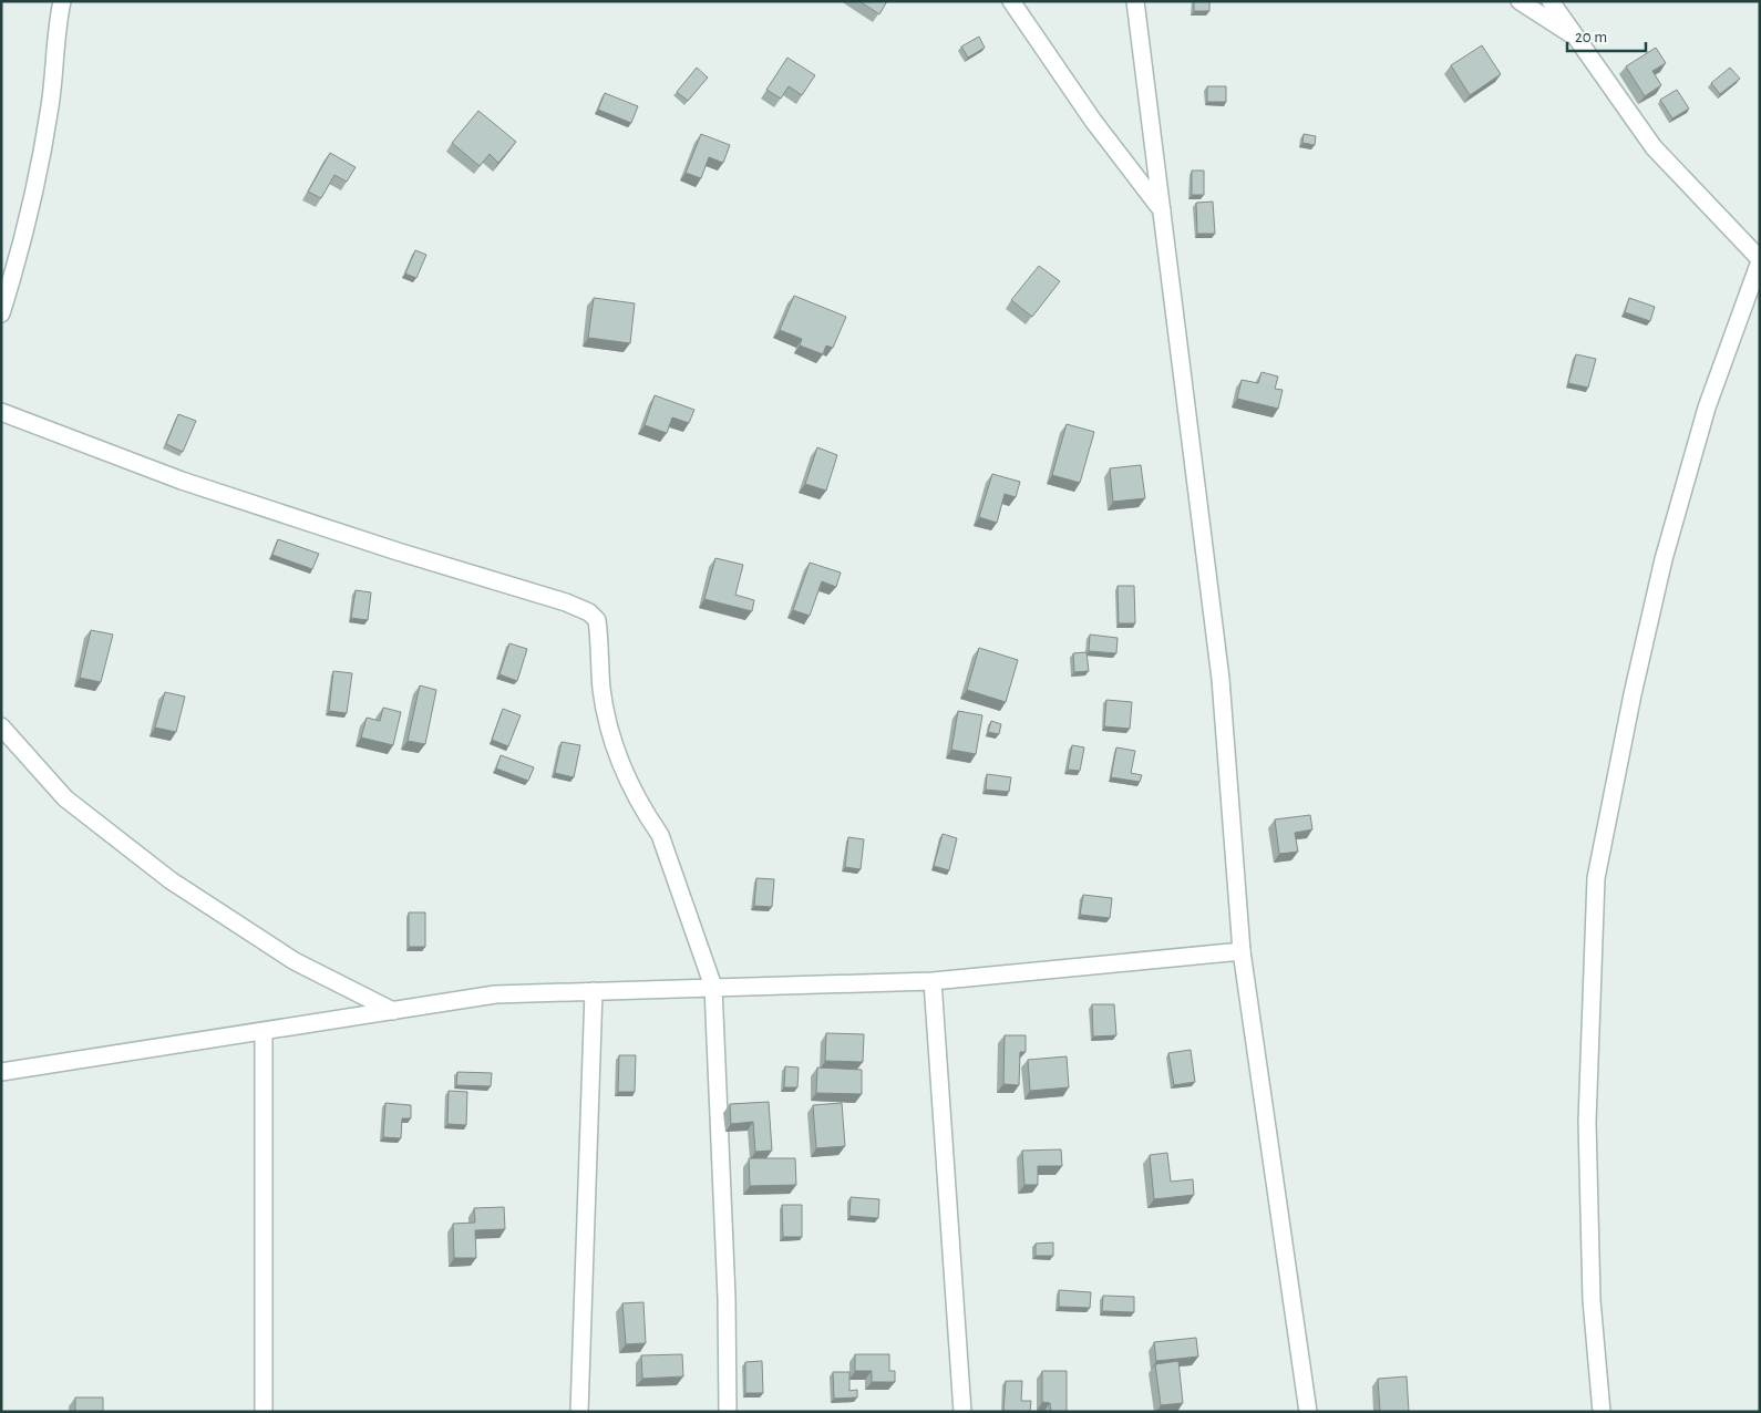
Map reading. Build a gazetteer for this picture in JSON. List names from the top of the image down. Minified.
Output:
{"scale_bar":"20 m"}
